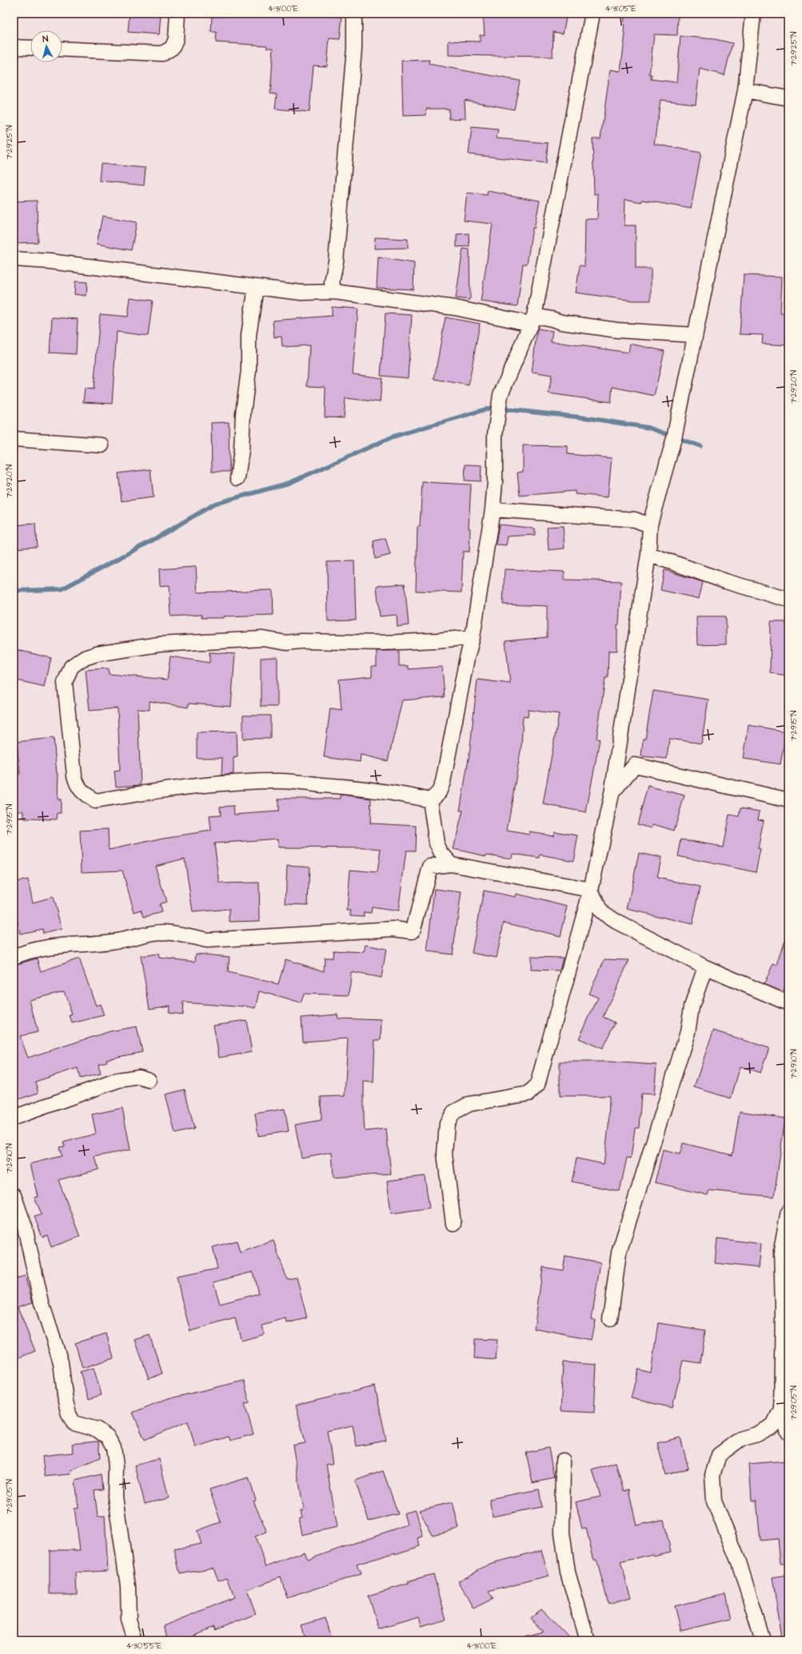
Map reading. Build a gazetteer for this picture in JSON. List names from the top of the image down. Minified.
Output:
{"north":"top","coordinates":["4°31'00\"E","4°31'05\"E","7°29'25\"N","7°29'20\"N","7°29'15\"N","7°29'10\"N","7°29'05\"N","4°30'55\"E"]}
